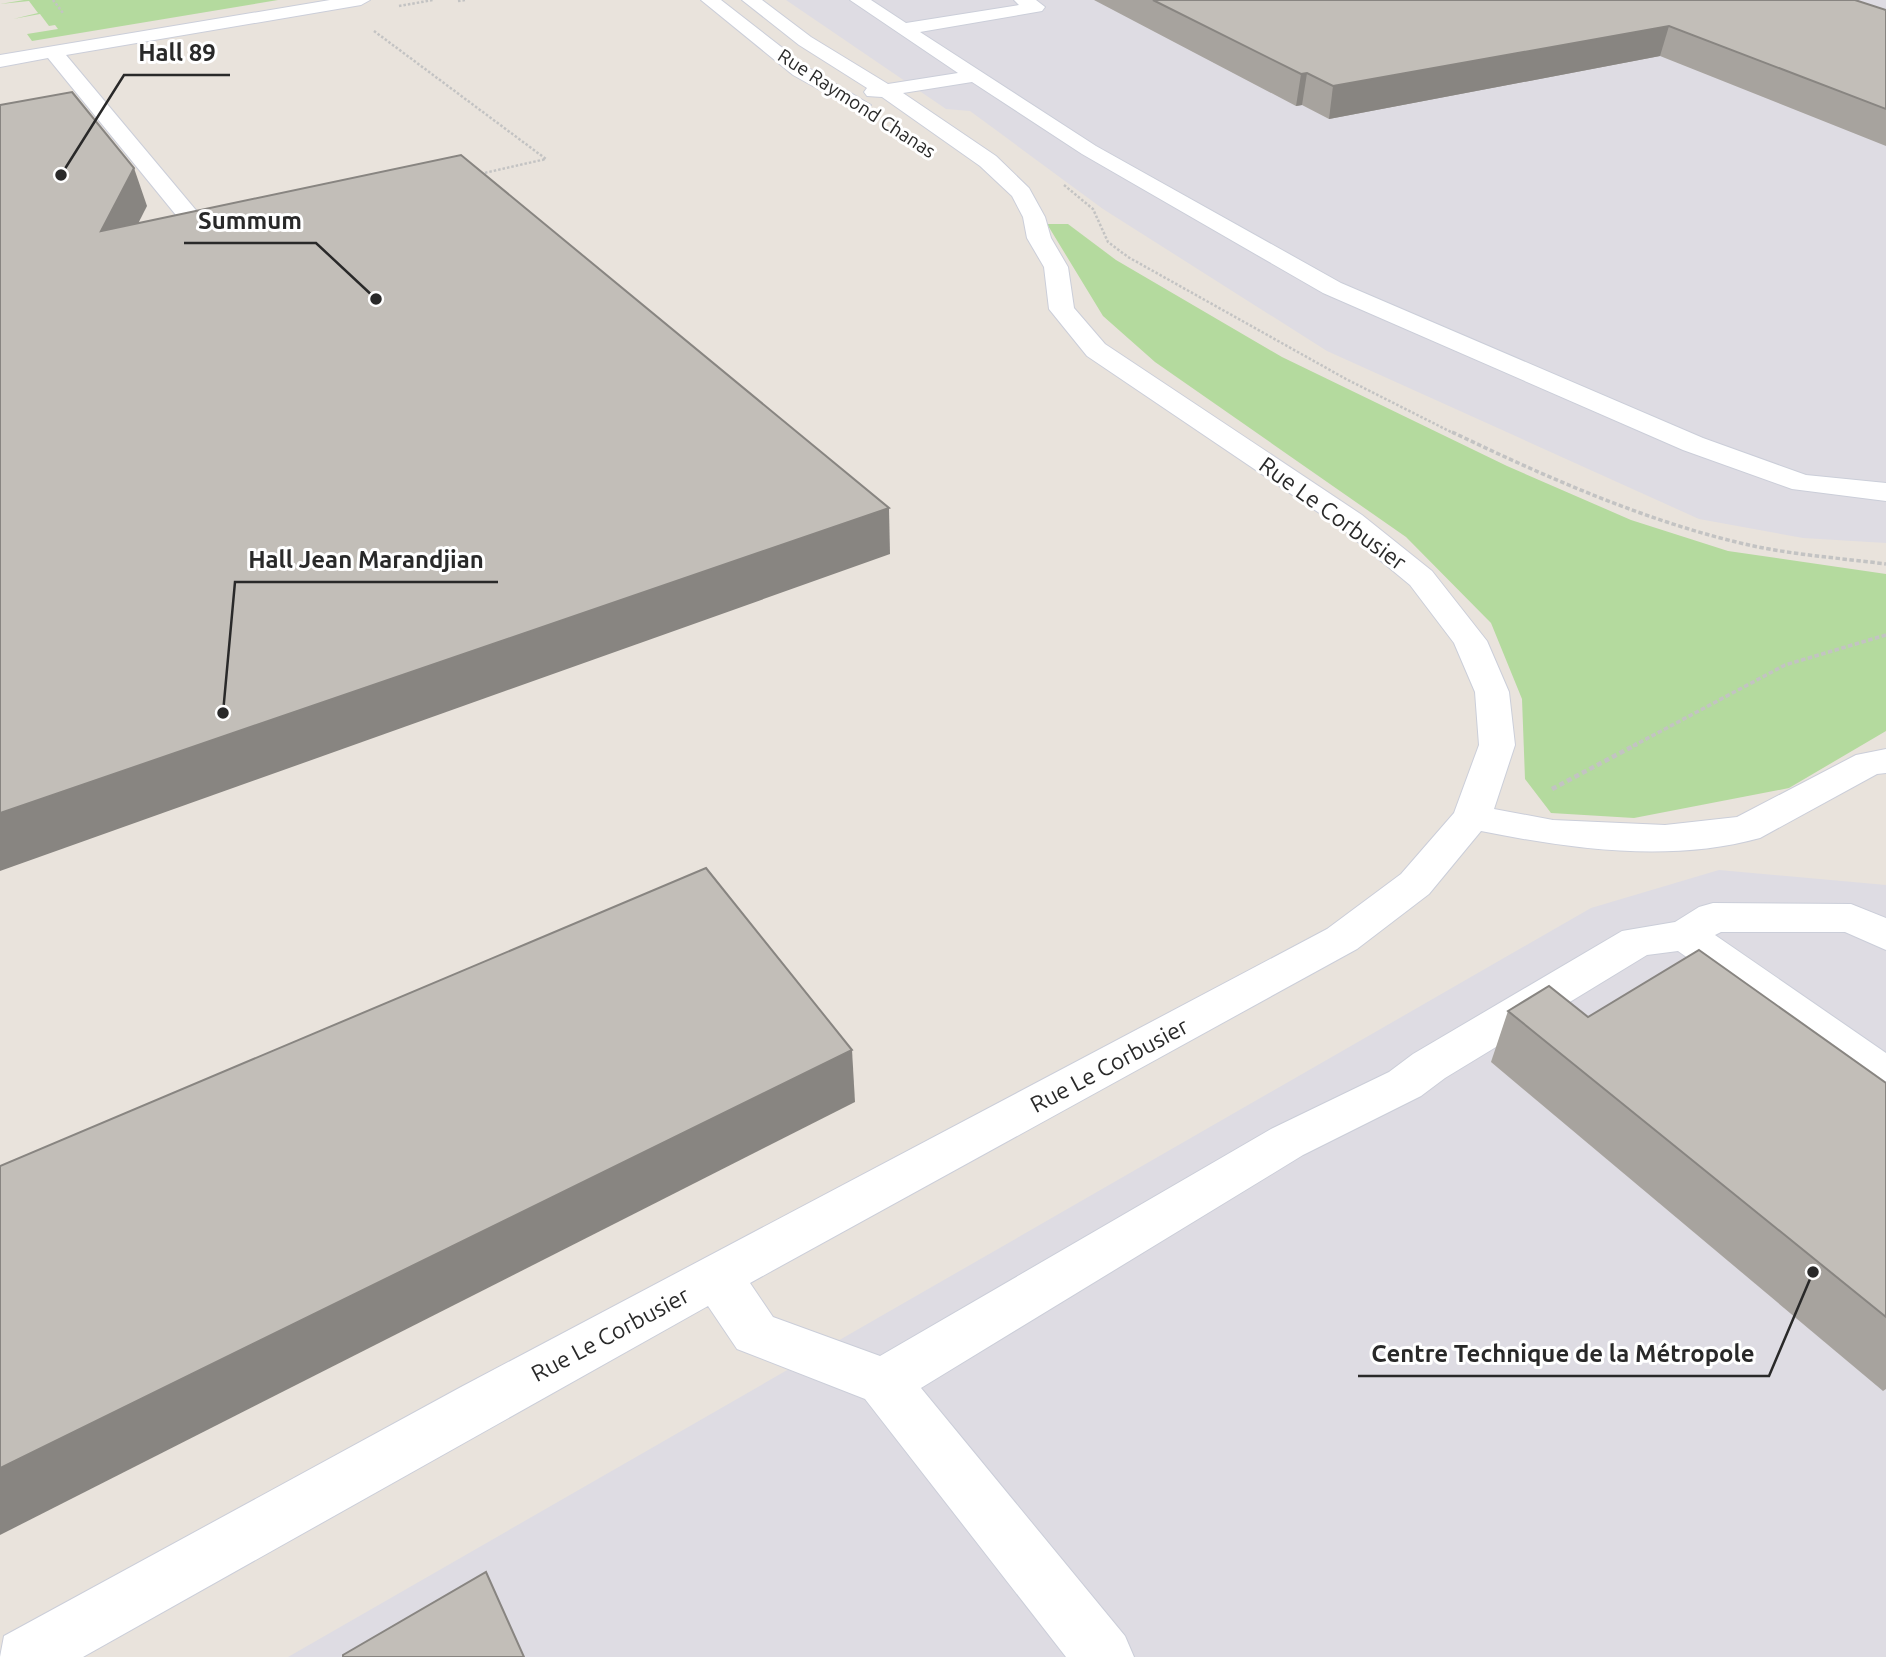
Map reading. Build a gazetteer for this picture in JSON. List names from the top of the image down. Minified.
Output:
{"streets":{"street":["Rue Raymond Chanas","Rue Le Corbusier"]},"crossings":[["Rue Raymond Chanas","Rue Le Corbusier"]],"places":["Hall 89","Summum","Hall Jean Marandjian","Centre Technique de la Métropole"]}
